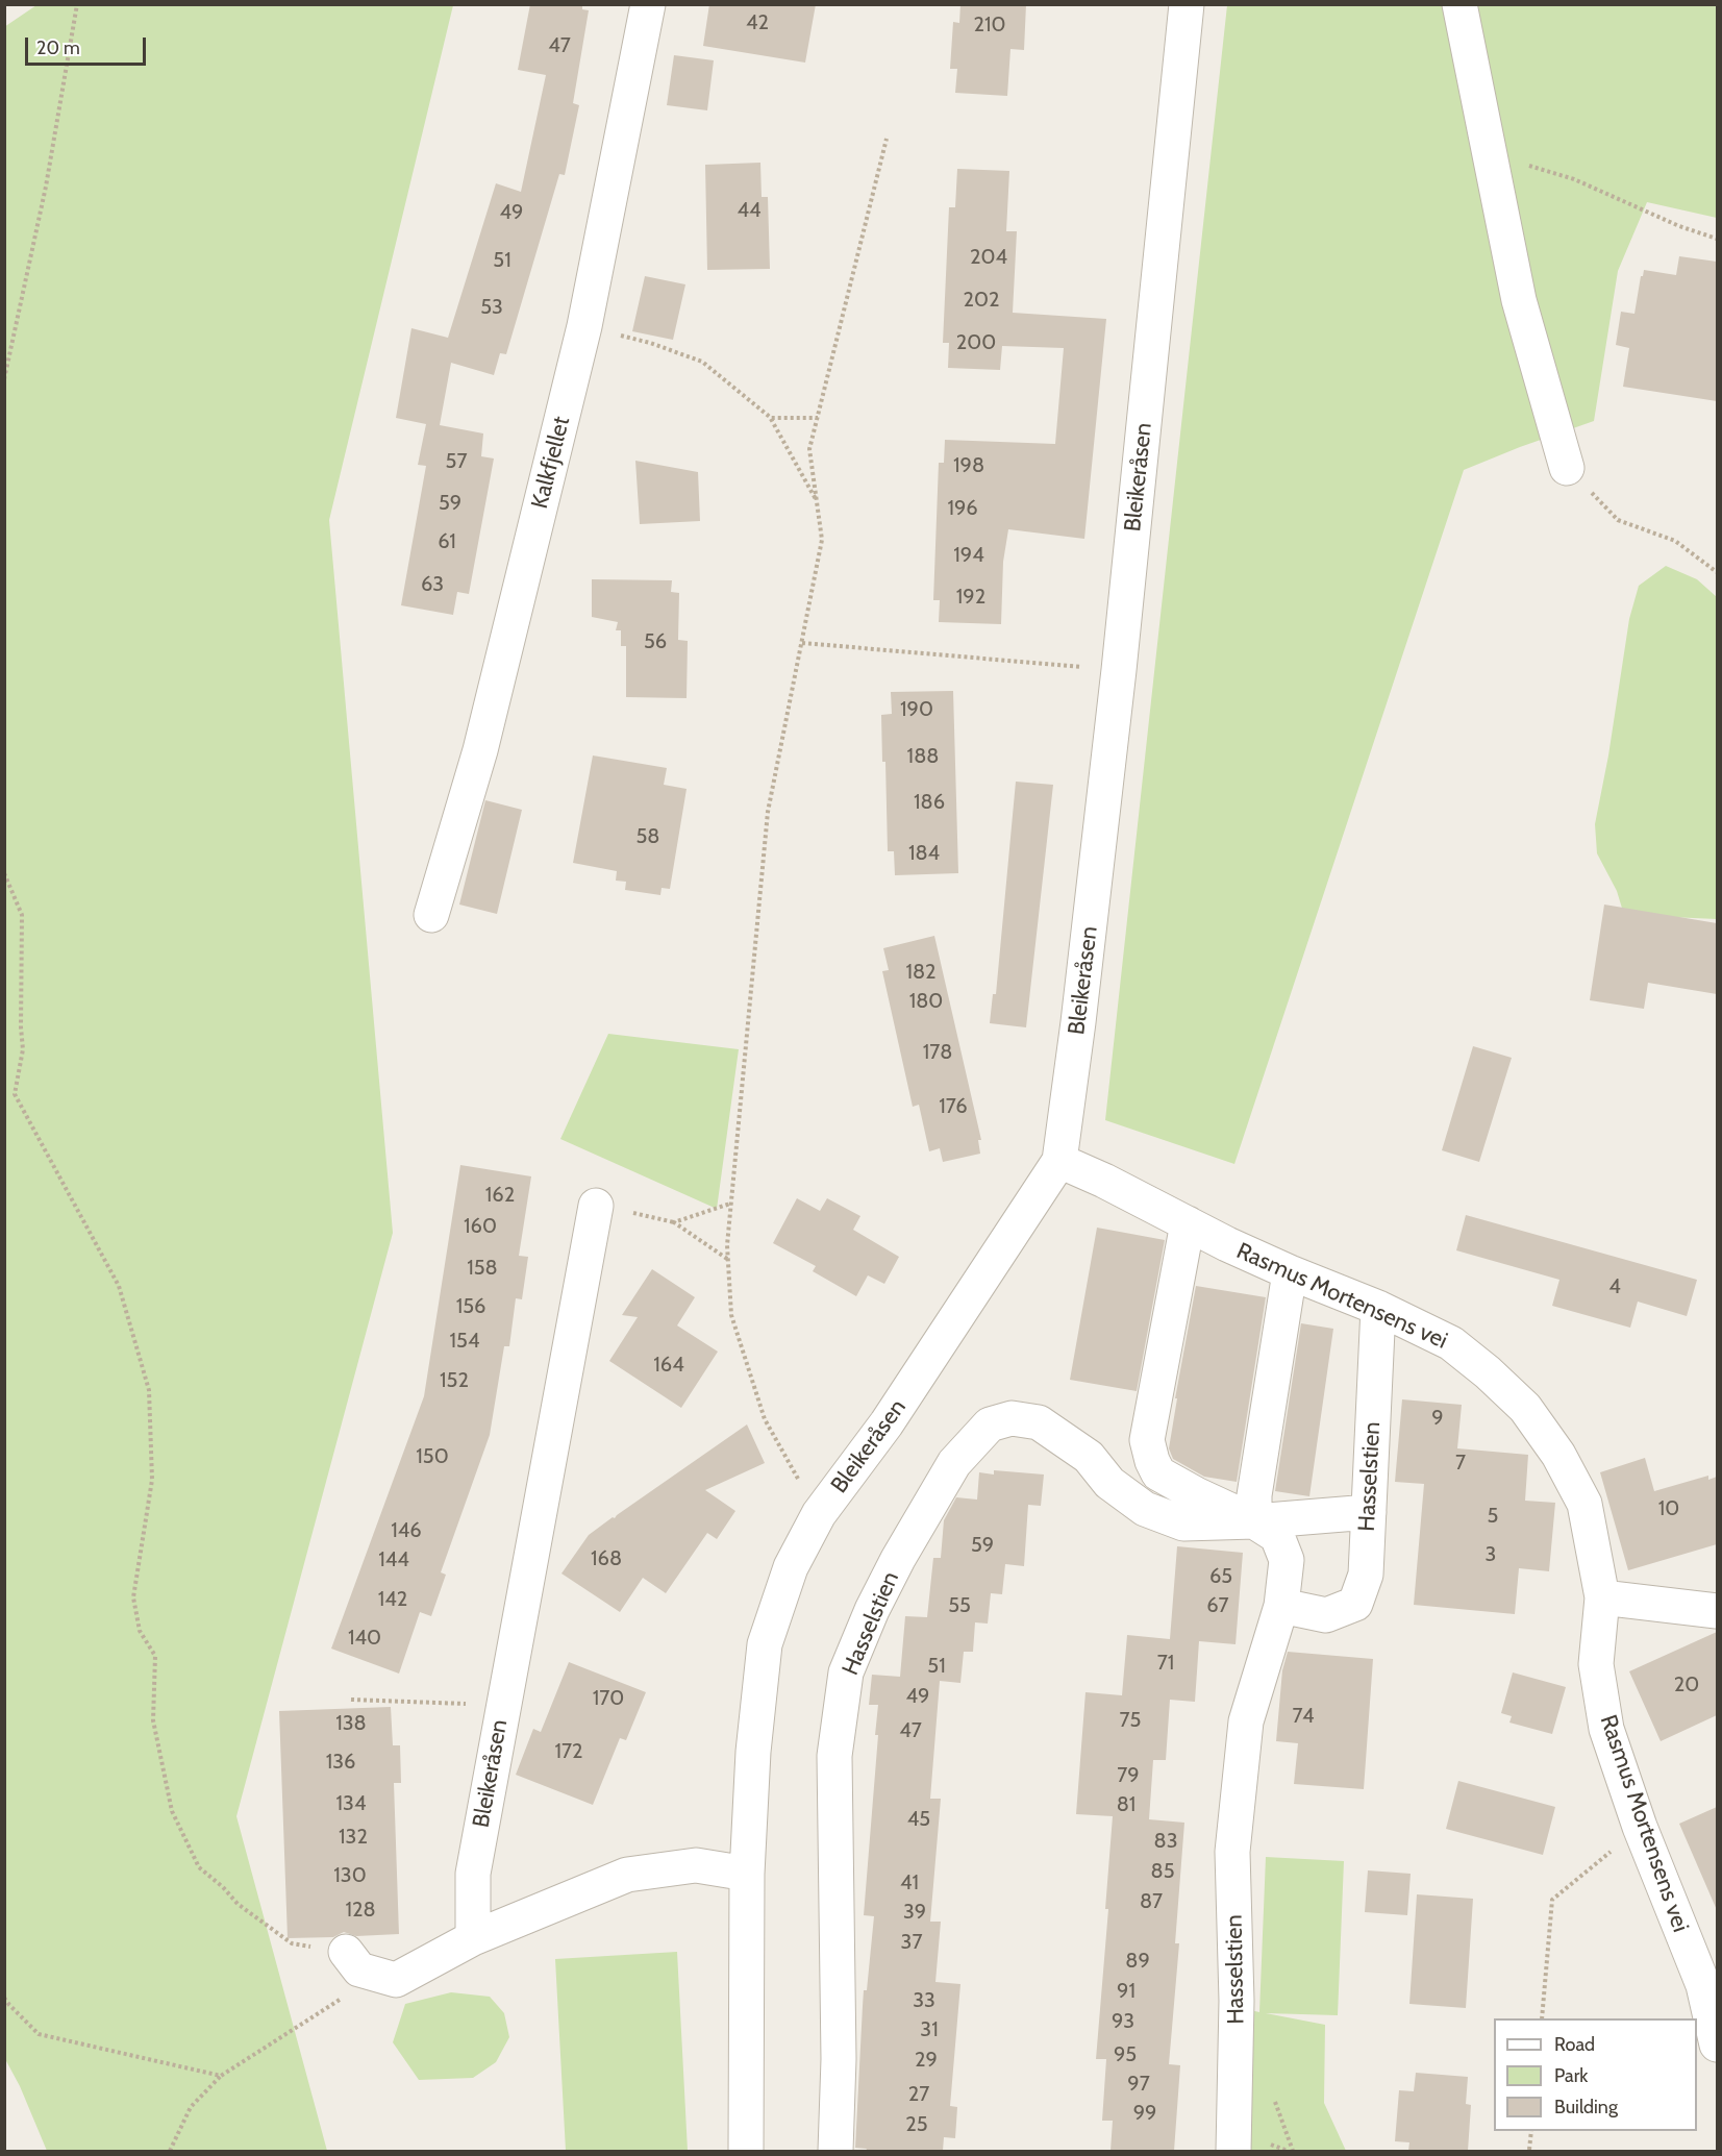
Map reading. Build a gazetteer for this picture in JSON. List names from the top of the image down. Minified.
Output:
{"streets":{"street":["Kalkfjellet","Bleikeråsen","Rasmus Mortensens vei","Hasselstien"]},"crossings":[["Bleikeråsen","Rasmus Mortensens vei"],["Rasmus Mortensens vei","Hasselstien"]],"house_numbers":["42","210","47","44","49","204","51","202","53","200","57","198","59","196","61","194","63","192","56","190","188","186","58","184","182","180","178","176","162","160","158","4","156","154","164","152","9","150","7","10","5","146","59","3","168","144","65","142","55","67","140","71","51","20","49","170","74","75","138","47","172","136","79","134","81","45","132","83","85","130","41","87","128","39","37","89","91","33","93","31","95","29","97","27","99","25"],"legend":["Road","Park","Building"],"scale_bar":"20 m"}
